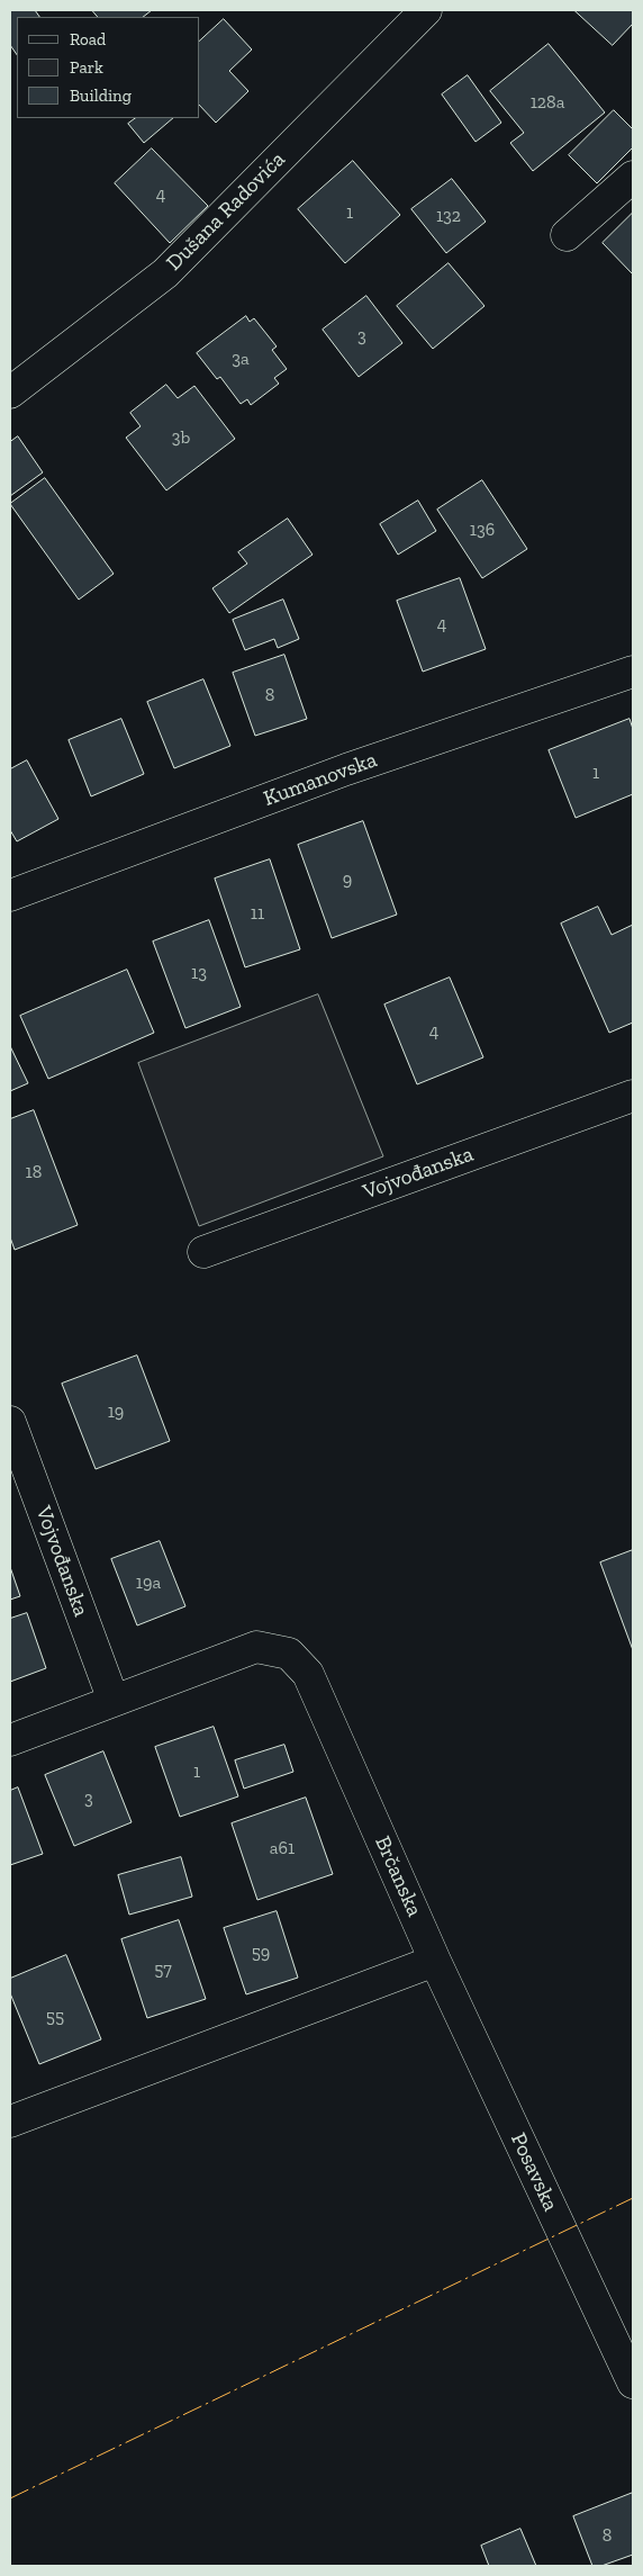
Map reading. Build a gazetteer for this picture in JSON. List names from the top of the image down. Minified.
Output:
{"streets":{"street":["Dušana Radovića","Kumanovska","Vojvođanska","Brčanska","Posavska"]},"crossings":[["Vojvođanska","Brčanska"],["Brčanska","Posavska"]],"house_numbers":["128a","4","1","132","3","3a","3b","136","4","8","1","9","11","13","4","18","19","19a","1","3","a61","59","57","55","8"],"legend":["Road","Park","Building"]}
